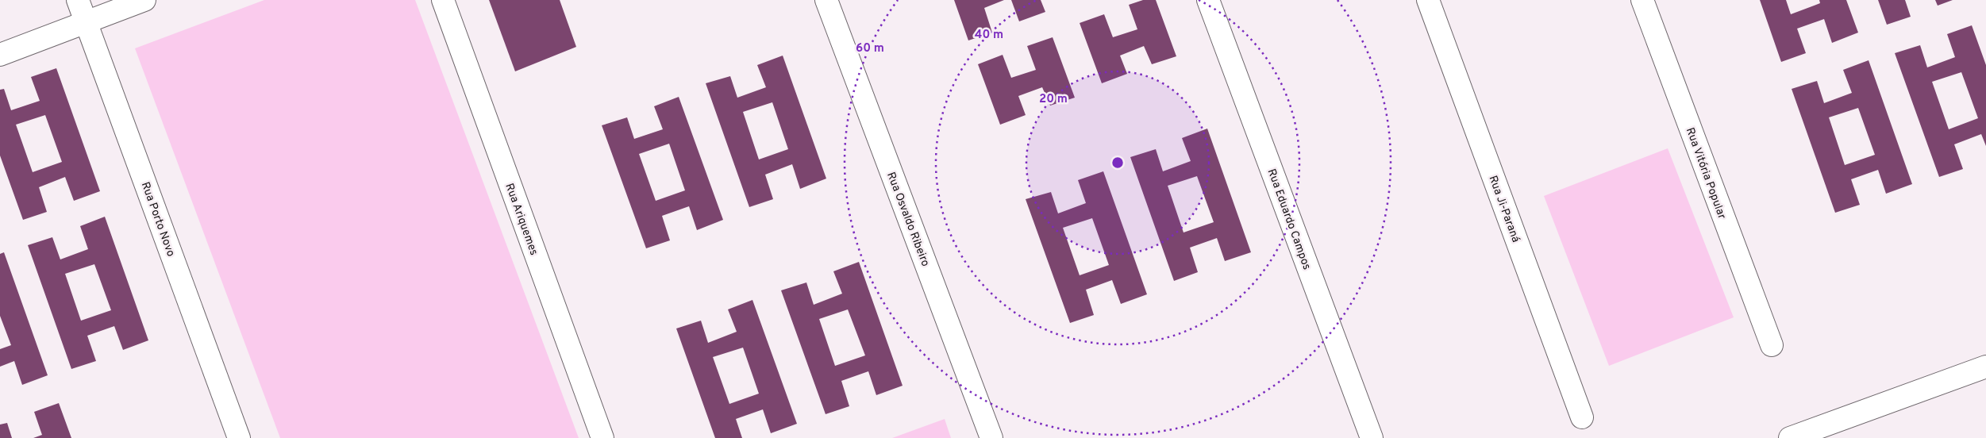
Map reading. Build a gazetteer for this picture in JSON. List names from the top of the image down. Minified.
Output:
{"streets":{"street":["Rua Vitória Popular","Rua Ji-Paraná","Rua Porto Novo","Rua Ariquemes","Rua Osvaldo Ribeiro","Rua Eduardo Campos"]},"rings":["40 m","60 m","20 m"]}
